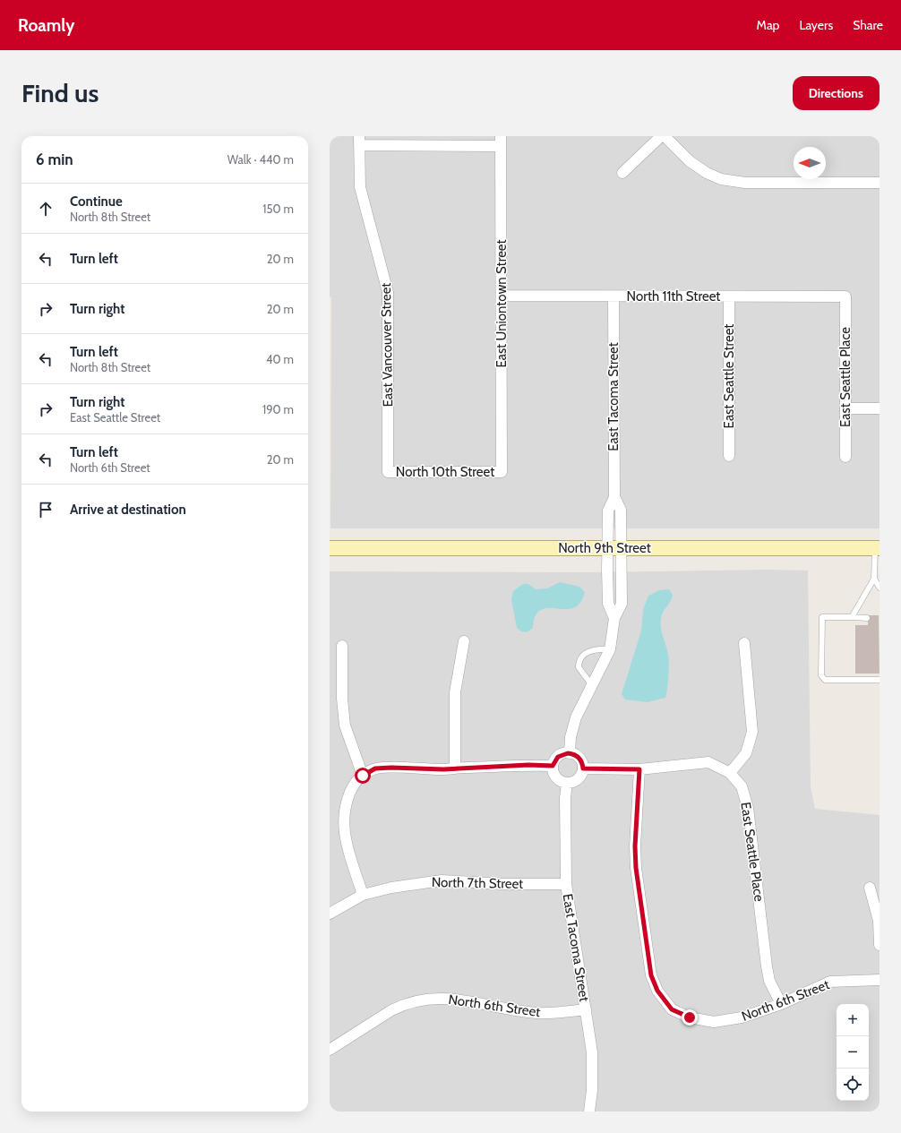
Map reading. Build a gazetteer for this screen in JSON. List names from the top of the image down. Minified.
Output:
{"streets":{"main road":["North 9th Street"],"street":["North 11th Street","East Uniontown Street","East Vancouver Street","East Seattle Street","East Seattle Place","East Tacoma Street","North 10th Street","North 7th Street","North 6th Street"]},"crossings":[["North 11th Street","East Uniontown Street"],["North 11th Street","East Seattle Street"],["North 11th Street","East Seattle Place"],["North 11th Street","East Tacoma Street"],["East Uniontown Street","North 10th Street"],["East Vancouver Street","North 10th Street"],["East Seattle Place","North 6th Street"],["East Tacoma Street","North 9th Street"],["East Tacoma Street","North 7th Street"],["East Tacoma Street","North 6th Street"]],"north":"left","page":{"header":"Roamly","nav":["Map","Layers","Share"],"buttons":"Directions","title":"Find us","heading":["6 min","Walk · 440 m"],"list":[["Continue","North 8th Street","150 m"],["Turn left","20 m"],["Turn right","20 m"],["Turn left","North 8th Street","40 m"],["Turn right","East Seattle Street","190 m"],["Turn left","North 6th Street","20 m"],"Arrive at destination"],"map_buttons":["+","−"]}}
